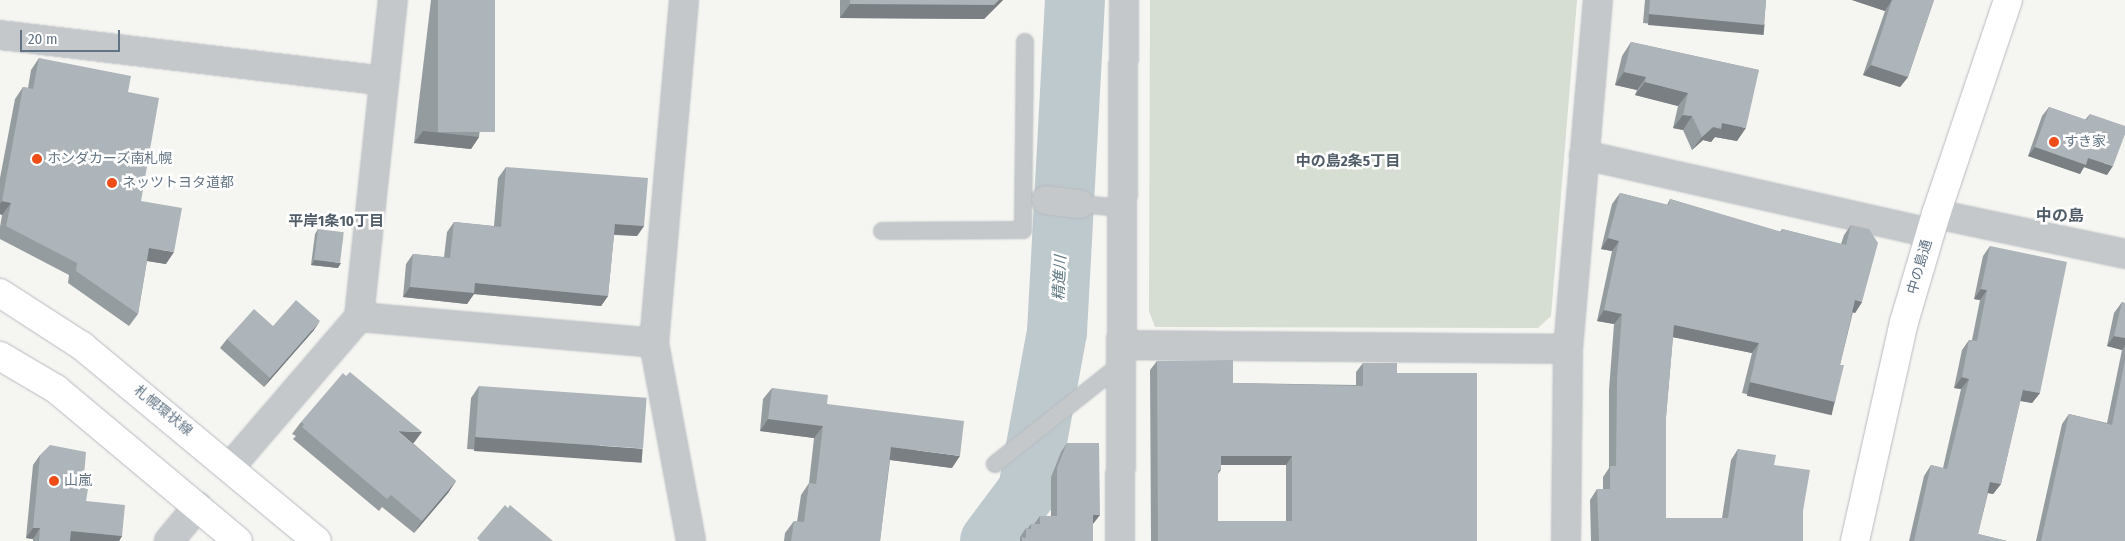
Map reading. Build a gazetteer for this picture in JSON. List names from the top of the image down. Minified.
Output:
{"streets":{"main road":["中の島通","札幌環状線"]},"districts":["中の島2条5丁目","中の島","平岸1条10丁目"],"water":["精進川"],"places":["すき家","ホンダカーズ南札幌","ネッツトヨタ道都","山嵐"],"scale_bar":"20 m"}
